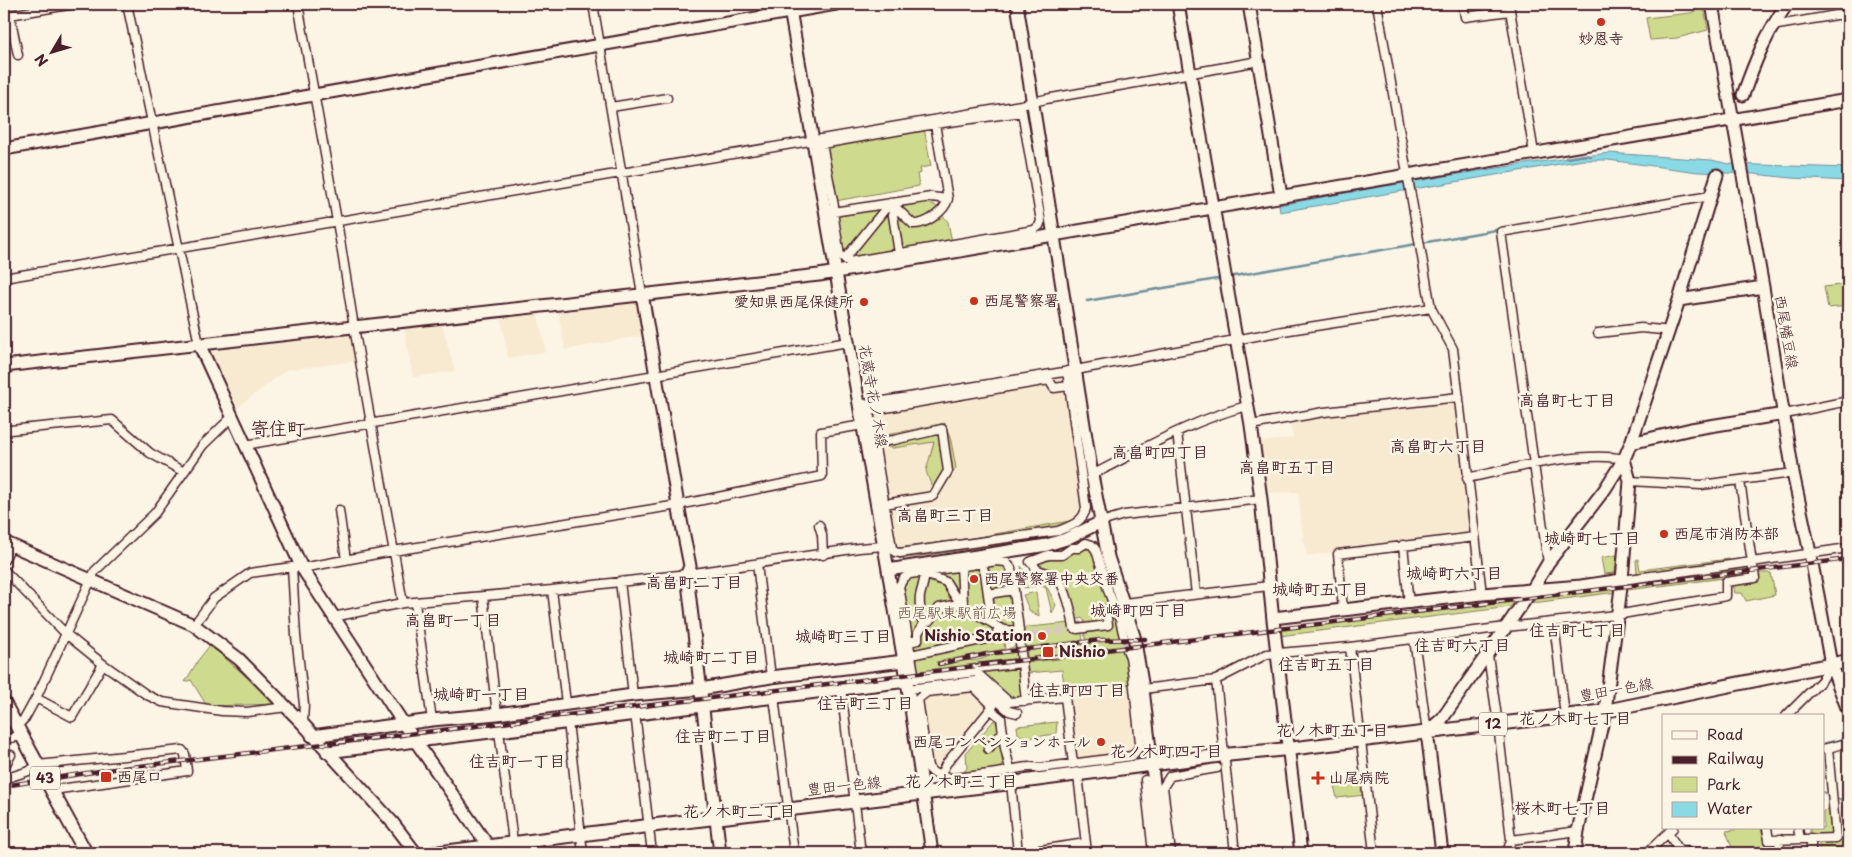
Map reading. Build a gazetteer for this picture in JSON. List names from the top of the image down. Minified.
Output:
{"streets":{"main road":["豊田一色線","12","43"],"street":["西尾幡豆線","花蔵寺花ノ木線"]},"crossings":[["西尾幡豆線","豊田一色線"],["花蔵寺花ノ木線","豊田一色線"]],"districts":["高畠町七丁目","寄住町","高畠町六丁目","高畠町四丁目","高畠町五丁目","高畠町三丁目","城崎町七丁目","城崎町六丁目","高畠町二丁目","城崎町五丁目","城崎町四丁目","高畠町一丁目","住吉町七丁目","城崎町三丁目","住吉町六丁目","城崎町二丁目","住吉町五丁目","住吉町四丁目","城崎町一丁目","住吉町三丁目","花ノ木町七丁目","花ノ木町五丁目","住吉町二丁目","花ノ木町四丁目","住吉町一丁目","花ノ木町三丁目","桜木町七丁目","花ノ木町二丁目"],"parks":["西尾駅東駅前広場"],"places":{"other":["妙恩寺","西尾警察署","愛知県西尾保健所","西尾市消防本部","西尾警察署中央交番","Nishio Station","西尾コンベンションホール"],"transit":["Nishio","西尾口"],"health":["山尾病院"]},"legend":["Road","Railway","Park","Water"],"north":"bottom left"}
